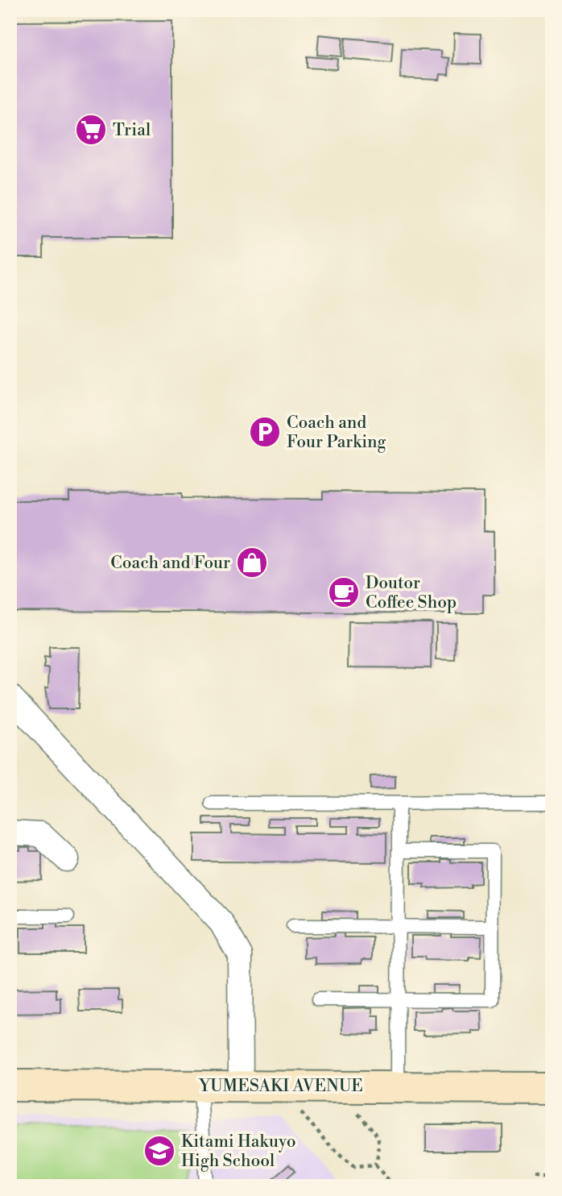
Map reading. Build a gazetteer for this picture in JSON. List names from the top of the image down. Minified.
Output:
{"streets":{"street":["YUMESAKI AVENUE"]},"places":{"supermarket":["Trial"],"parking":["Coach and Four Parking"],"shop":["Coach and Four"],"cafe":["Doutor Coffee Shop"],"school or university":["Kitami Hakuyo High School"]}}
